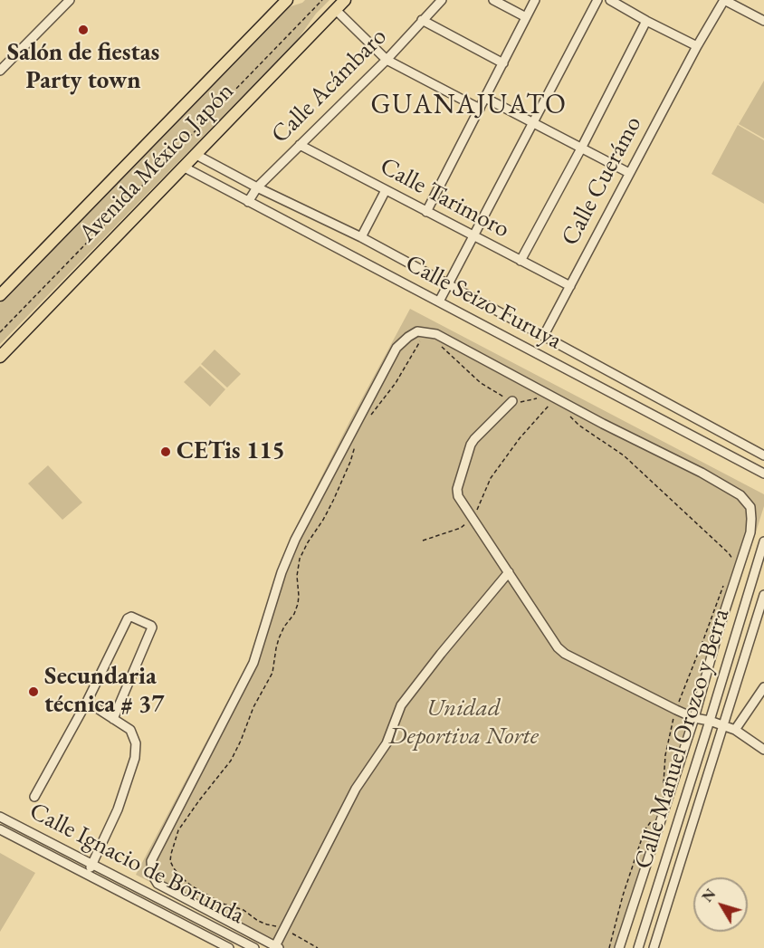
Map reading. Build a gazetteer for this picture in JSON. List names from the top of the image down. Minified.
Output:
{"streets":{"main road":["Avenida México Japón"],"street":["Calle Acámbaro","Calle Cuerámo","Calle Tarimoro","Calle Seizo Furuya","Calle Manuel Orozco y Berra","Calle Ignacio de Borunda"]},"crossings":[["Calle Acámbaro","Calle Tarimoro"],["Calle Acámbaro","Calle Seizo Furuya"],["Avenida México Japón","Calle Seizo Furuya"],["Calle Cuerámo","Calle Tarimoro"],["Calle Cuerámo","Calle Seizo Furuya"]],"districts":["GUANAJUATO"],"parks":["Unidad Deportiva Norte"],"places":["Salón de fiestas Party town","CETis 115","Secundaria técnica # 37"],"north":"top left"}
